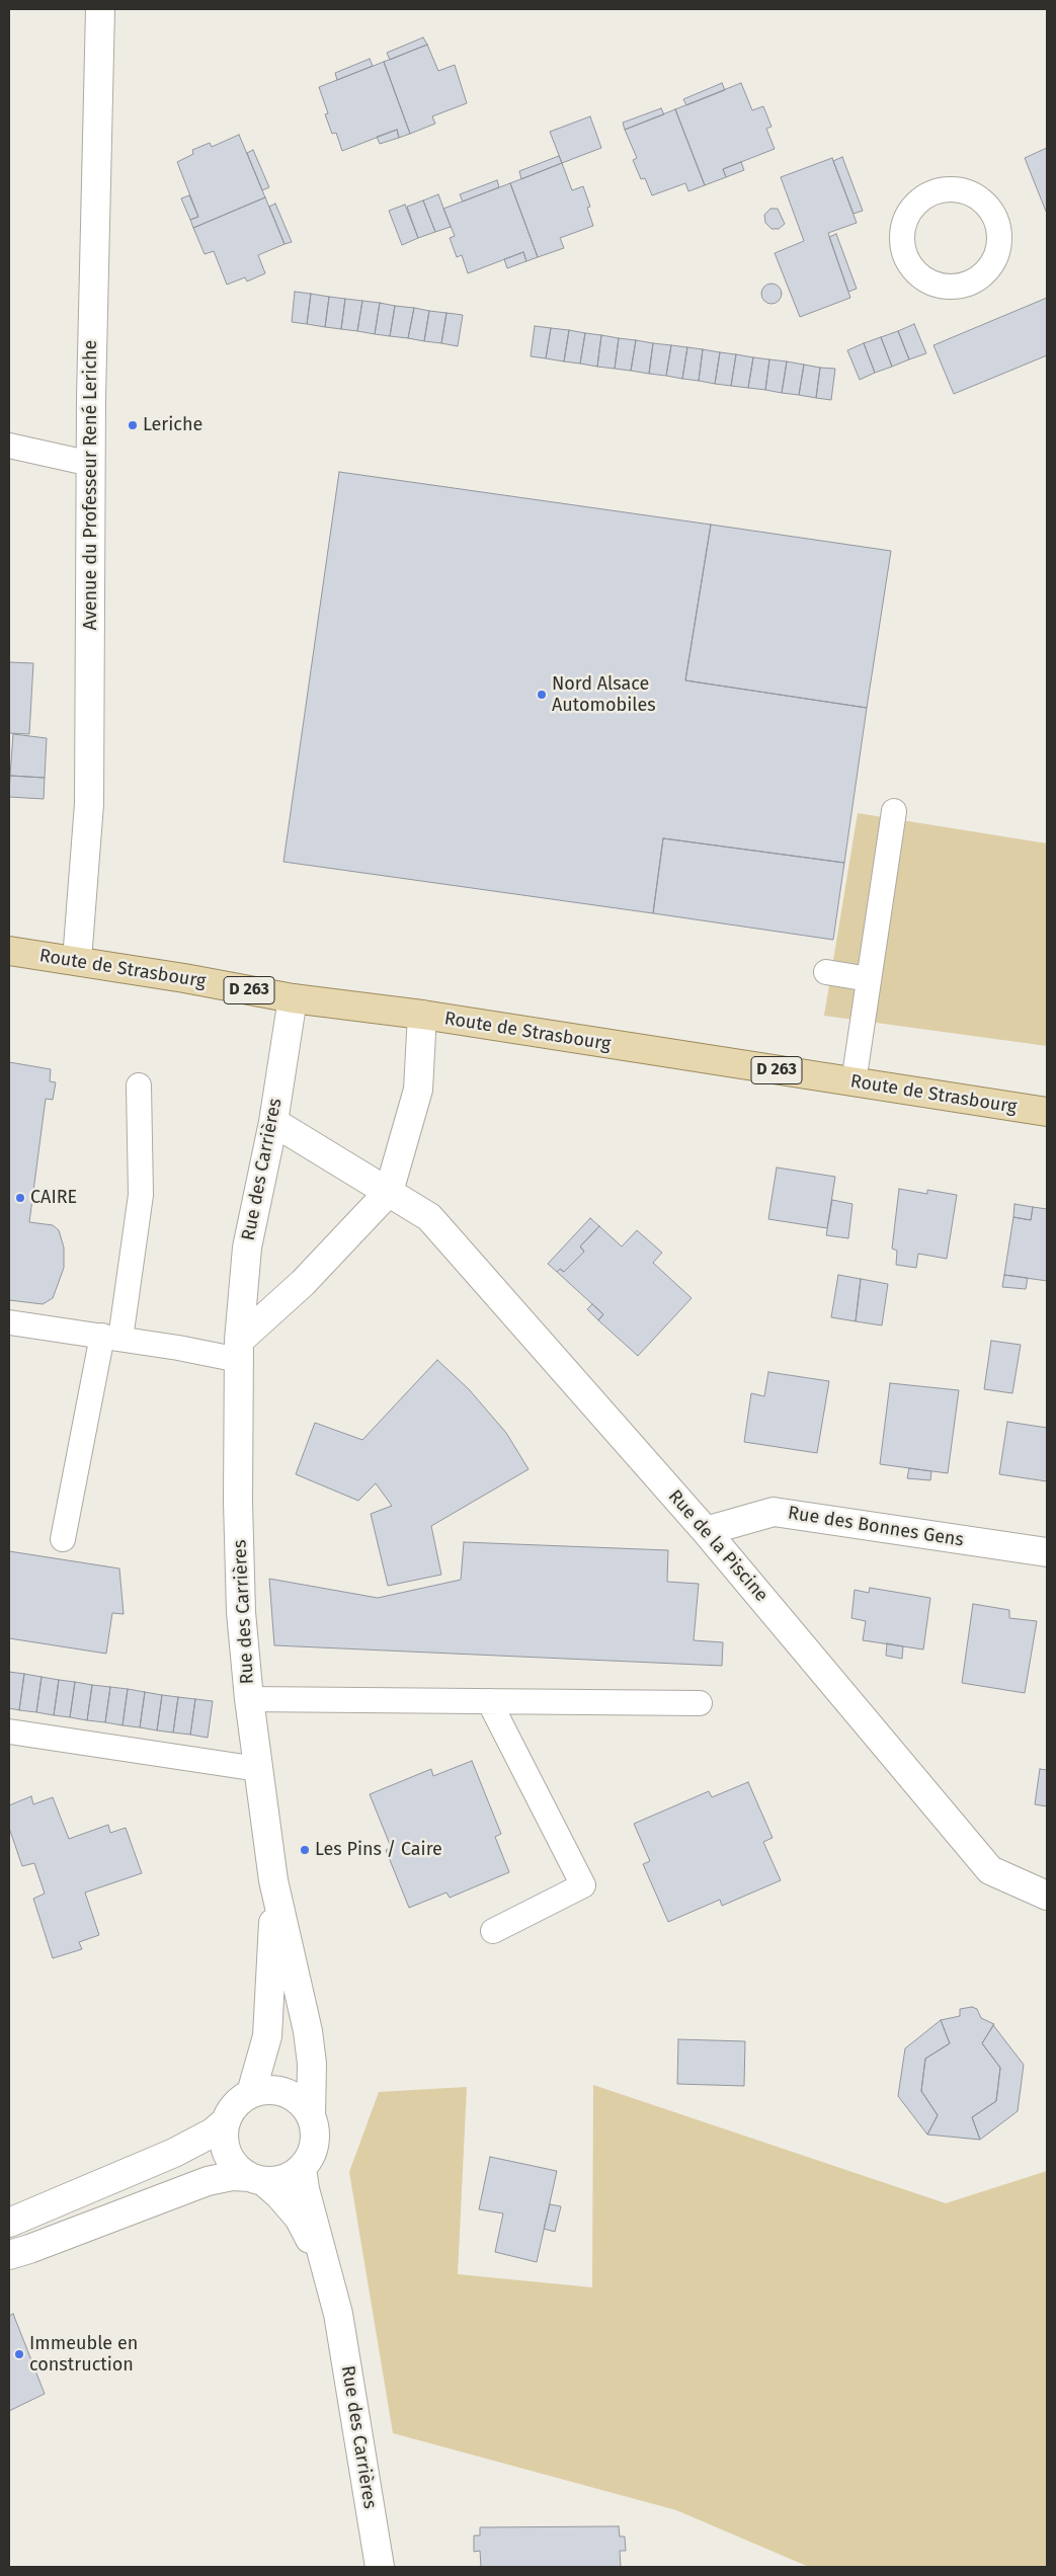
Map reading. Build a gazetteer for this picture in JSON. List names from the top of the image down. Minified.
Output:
{"streets":{"main road":["Route de Strasbourg","D 263"],"street":["Avenue du Professeur René Leriche","Rue des Carrières","Rue des Bonnes Gens","Rue de la Piscine"]},"crossings":[["Avenue du Professeur René Leriche","Route de Strasbourg"],["Route de Strasbourg","Rue des Carrières"],["Rue des Carrières","Rue de la Piscine"],["Rue des Bonnes Gens","Rue de la Piscine"]],"places":["Leriche","Nord Alsace Automobiles","CAIRE","Les Pins / Caire","Immeuble en construction"]}
